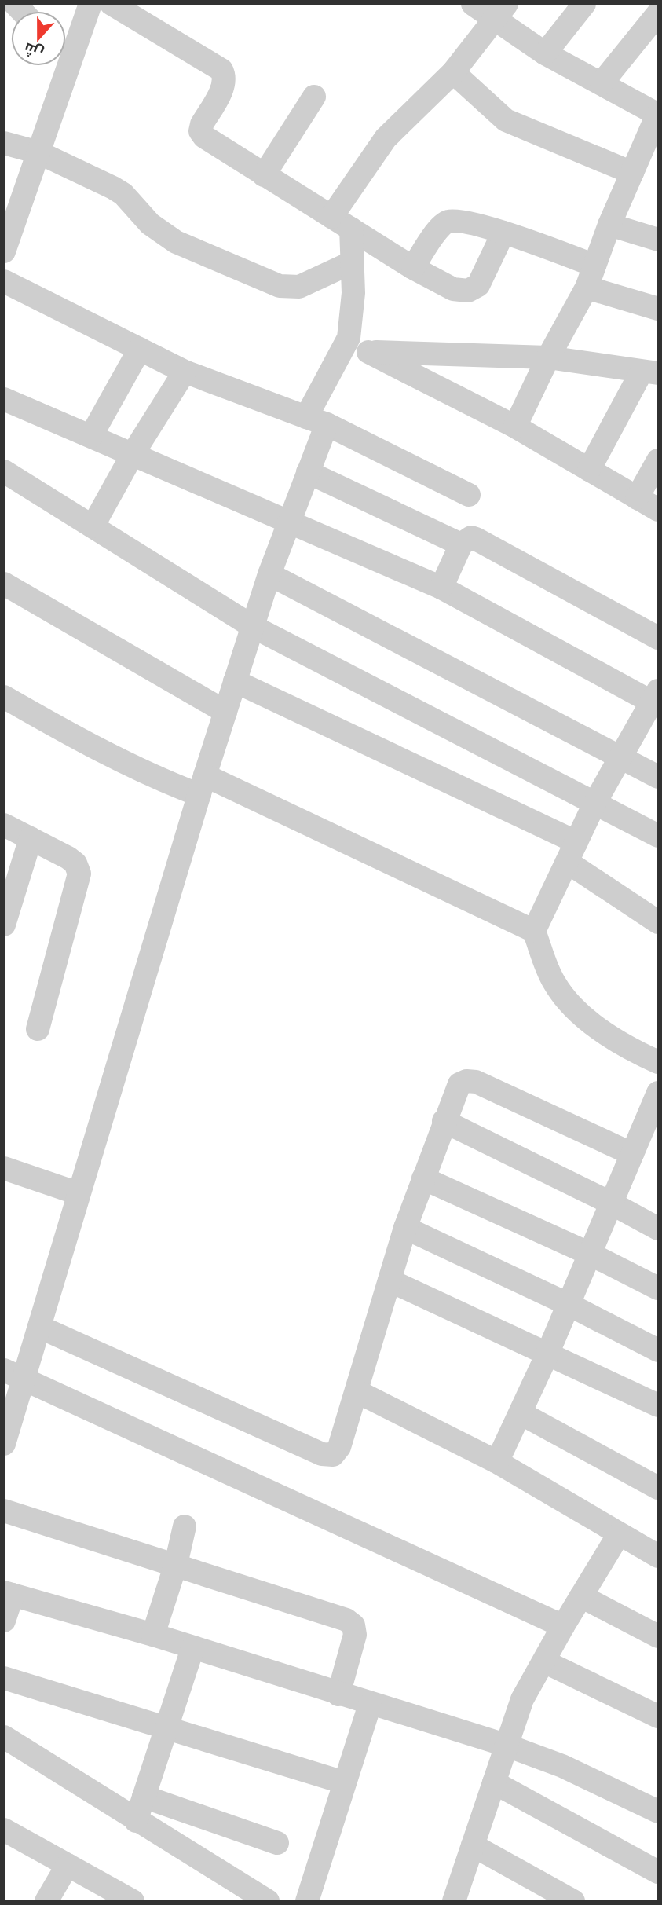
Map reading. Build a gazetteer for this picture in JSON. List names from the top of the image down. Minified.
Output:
{"north":"bottom"}
